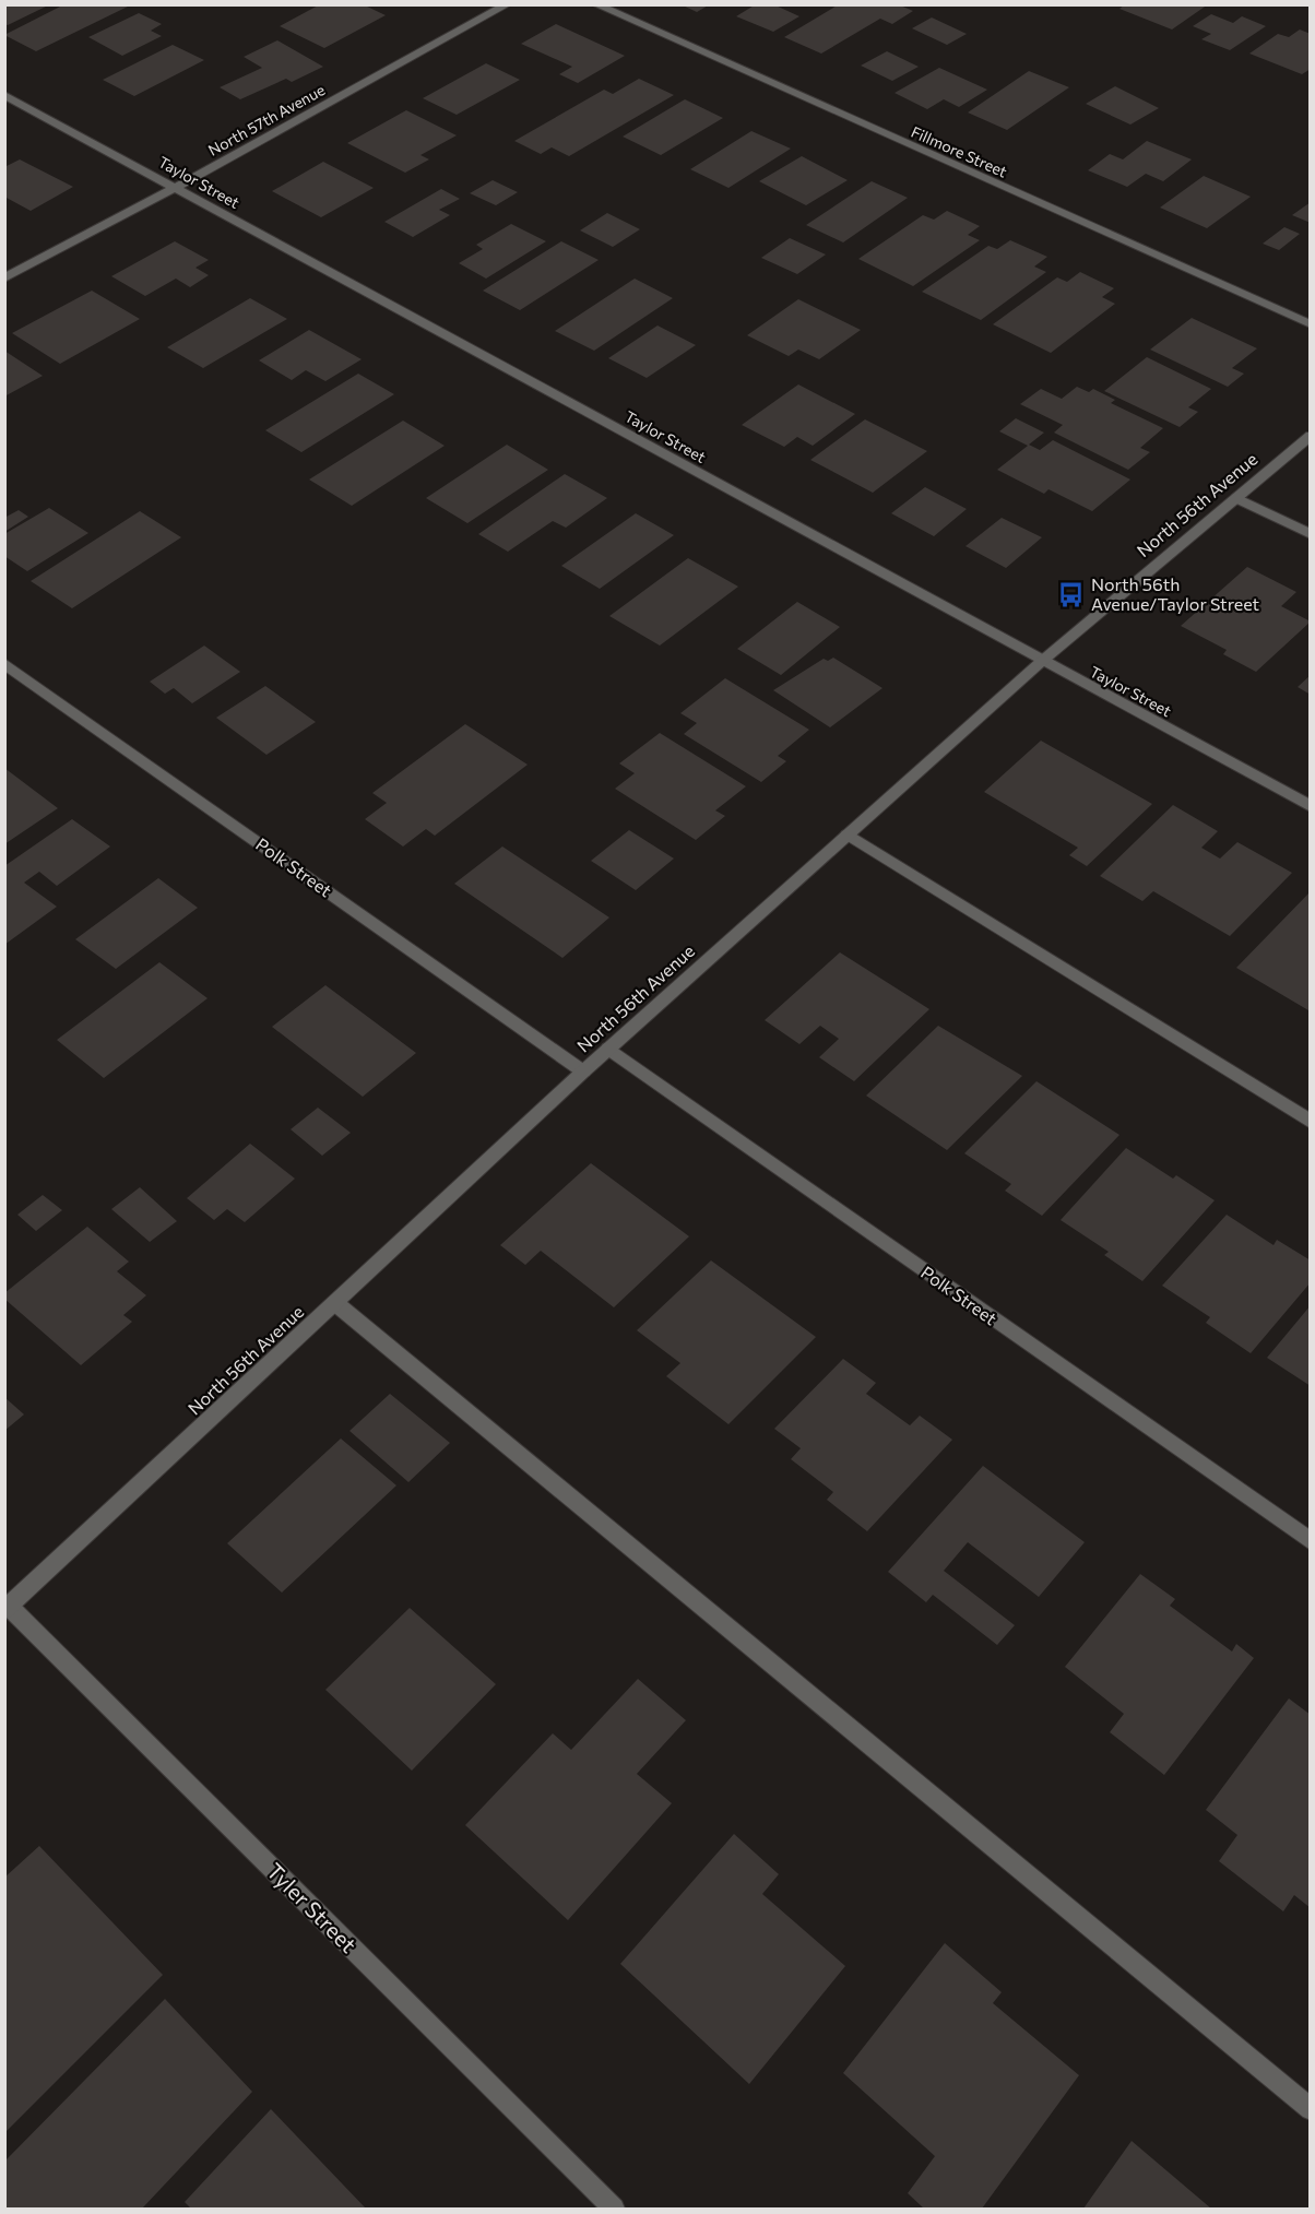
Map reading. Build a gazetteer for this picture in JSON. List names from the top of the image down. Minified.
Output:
{"streets":{"street":["North 57th Avenue","Fillmore Street","Taylor Street","North 56th Avenue","Polk Street","Tyler Street"]},"crossings":[["North 57th Avenue","Taylor Street"],["Taylor Street","North 56th Avenue"],["North 56th Avenue","Polk Street"],["North 56th Avenue","Tyler Street"]],"places":{"bus stop":["North 56th Avenue/Taylor Street"]}}
